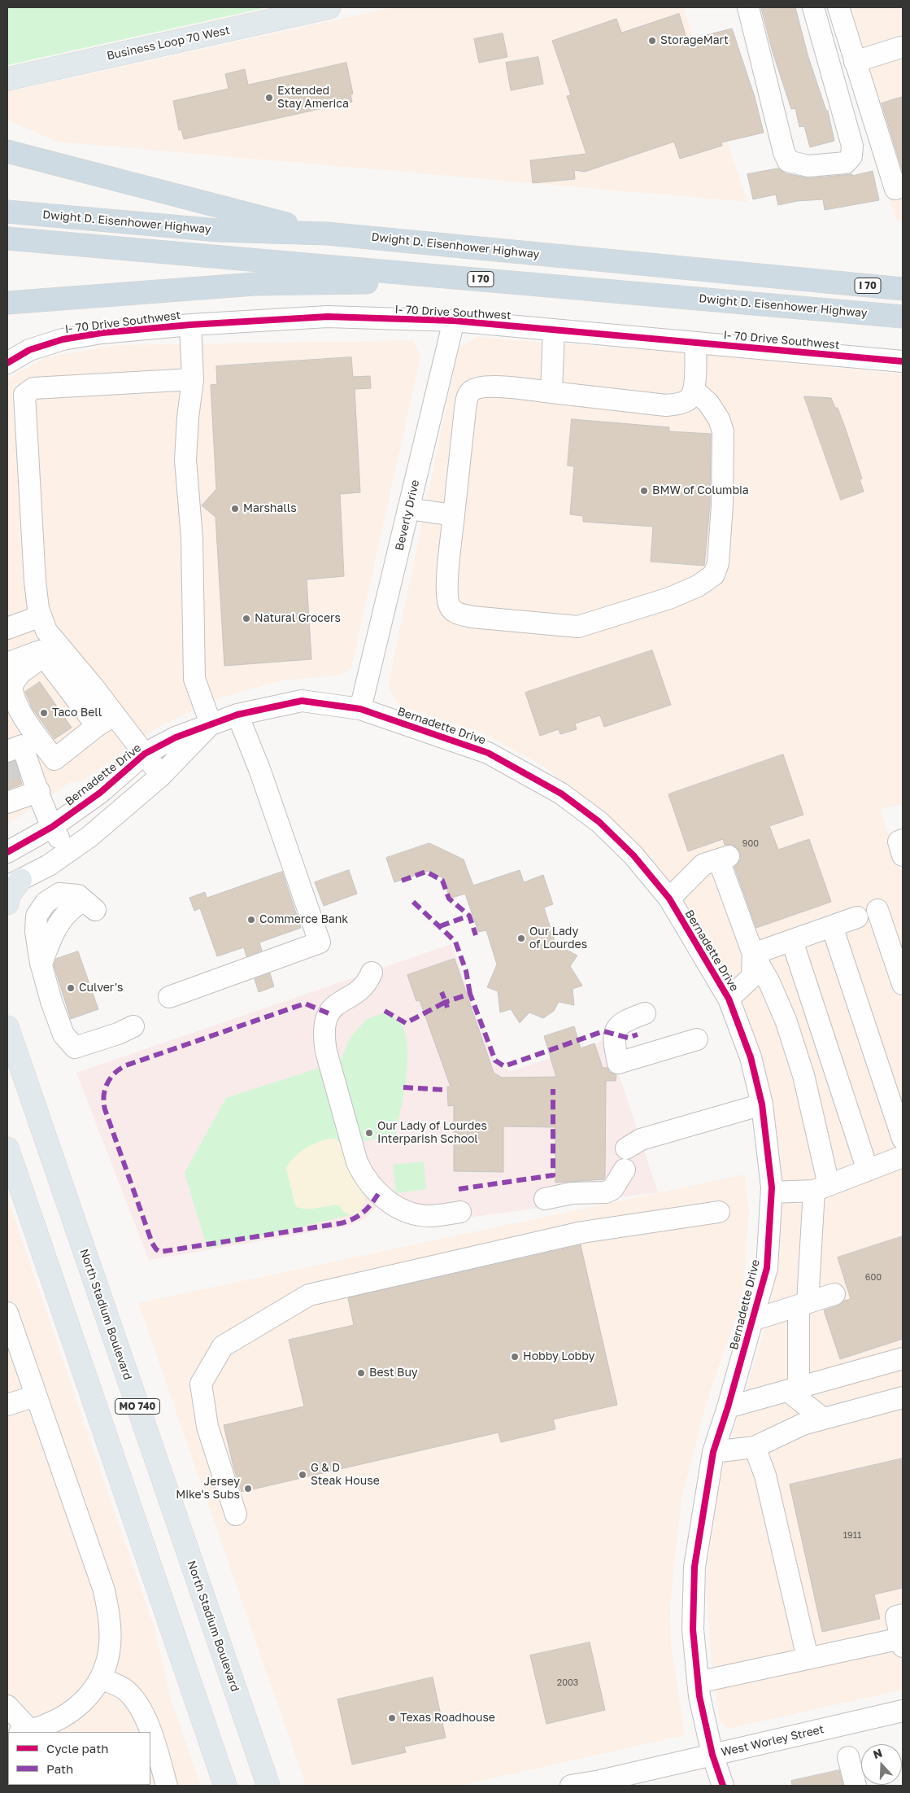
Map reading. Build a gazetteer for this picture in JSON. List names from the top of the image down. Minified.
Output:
{"streets":{"highway":["Dwight D. Eisenhower Highway","I 70"],"main road":["Business Loop 70 West","North Stadium Boulevard","MO 740"],"street":["I- 70 Drive Southwest","Beverly Drive","Bernadette Drive","West Worley Street"]},"crossings":[["I- 70 Drive Southwest","Beverly Drive"],["Beverly Drive","Bernadette Drive"],["Bernadette Drive","West Worley Street"]],"places":["StorageMart","Extended Stay America","BMW of Columbia","Marshalls","Natural Grocers","Taco Bell","Commerce Bank","Our Lady of Lourdes","Culver's","Our Lady of Lourdes Interparish School","Hobby Lobby","Best Buy","G & D Steak House","Jersey Mike's Subs","Texas Roadhouse"],"house_numbers":["900","600","1911","2003"],"legend":["Cycle path","Path"],"north":"top"}
